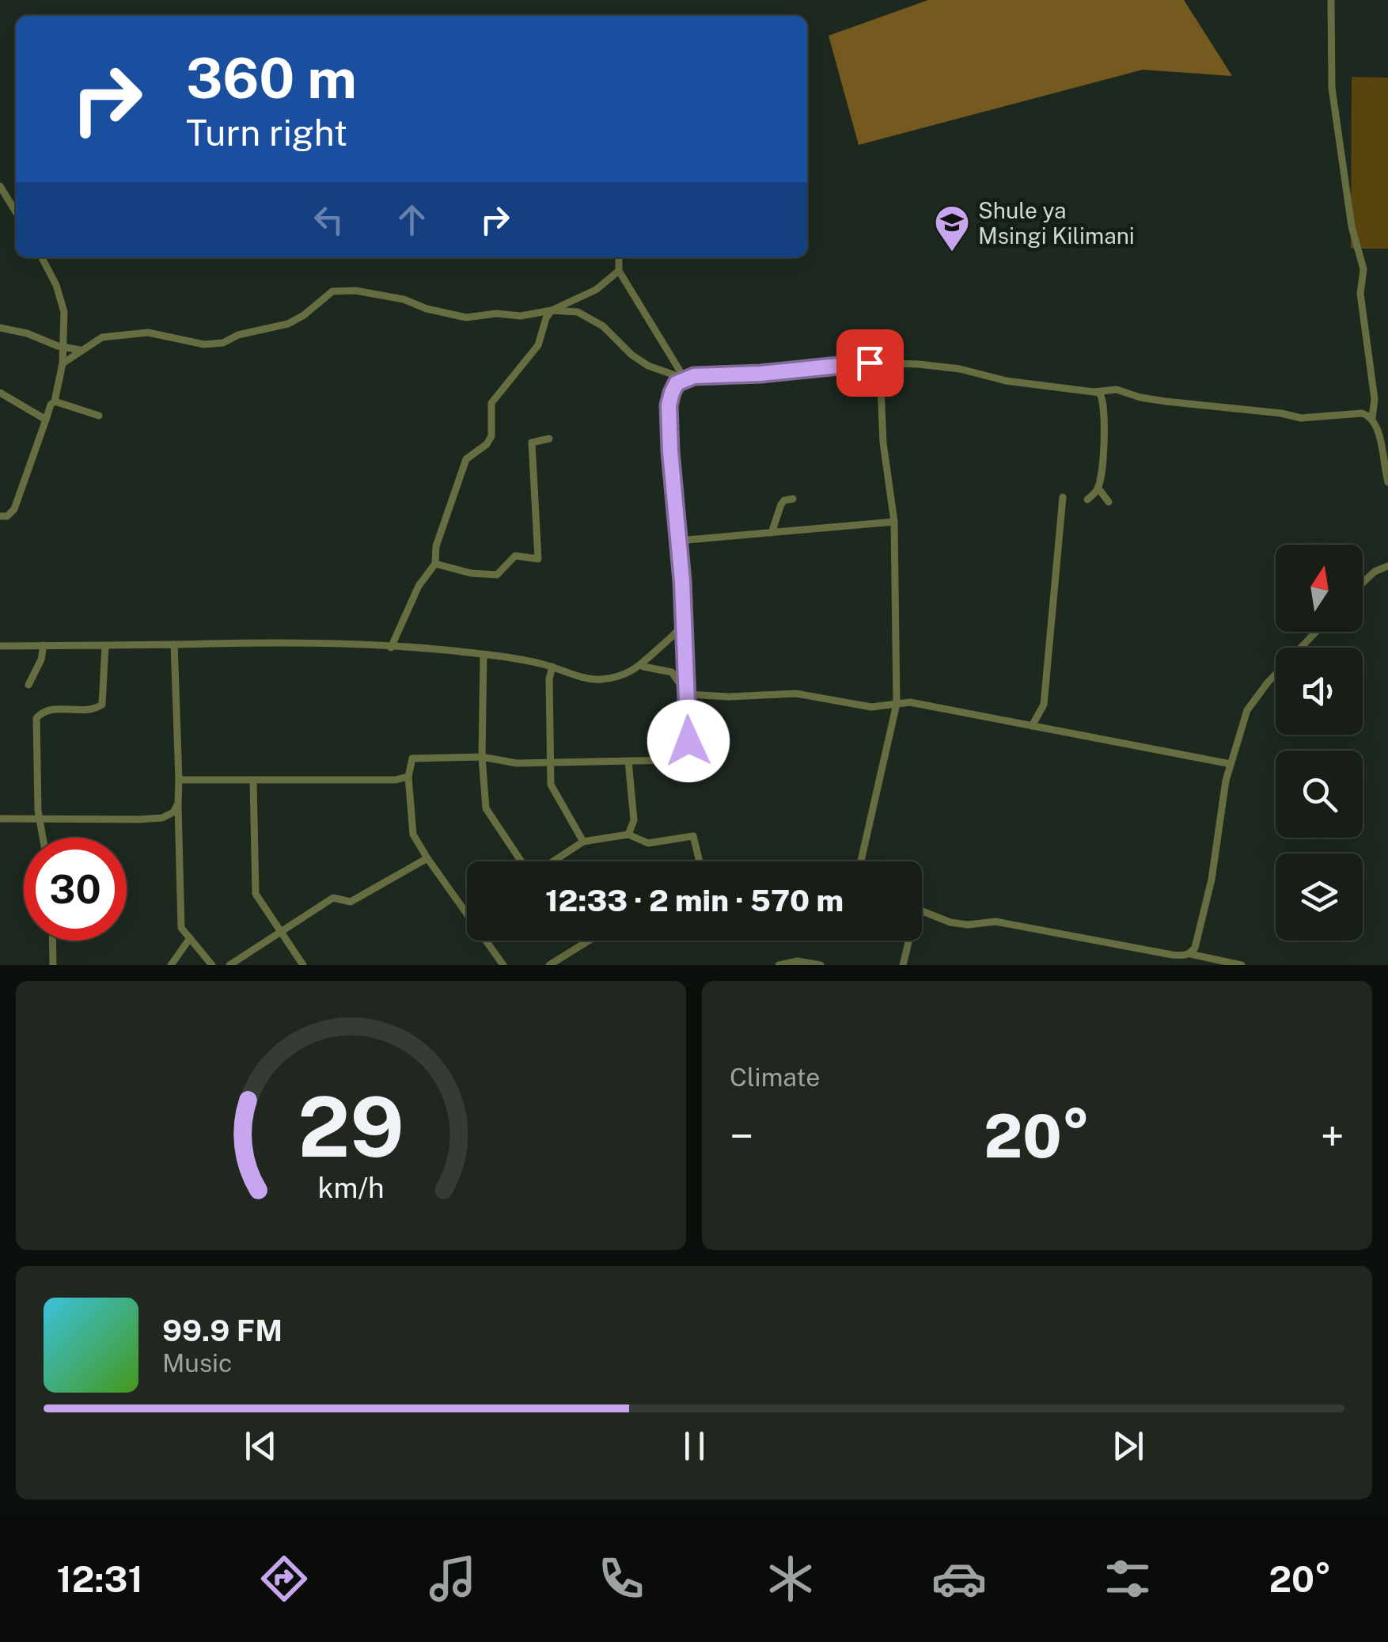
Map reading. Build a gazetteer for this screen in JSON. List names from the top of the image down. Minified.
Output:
{"places":{"school or university":["Shule ya Msingi Kilimani"]},"north":"top","page":{"turn":["360 m","Turn right"],"limit":"30","trip":"12:33 · 2 min · 570 m","tile":"Climate","heat":["−","20°","+"],"song":["99.9 FM","Music"],"tabs":["12:31","20°"],"gauge":["29","km/h"]}}
